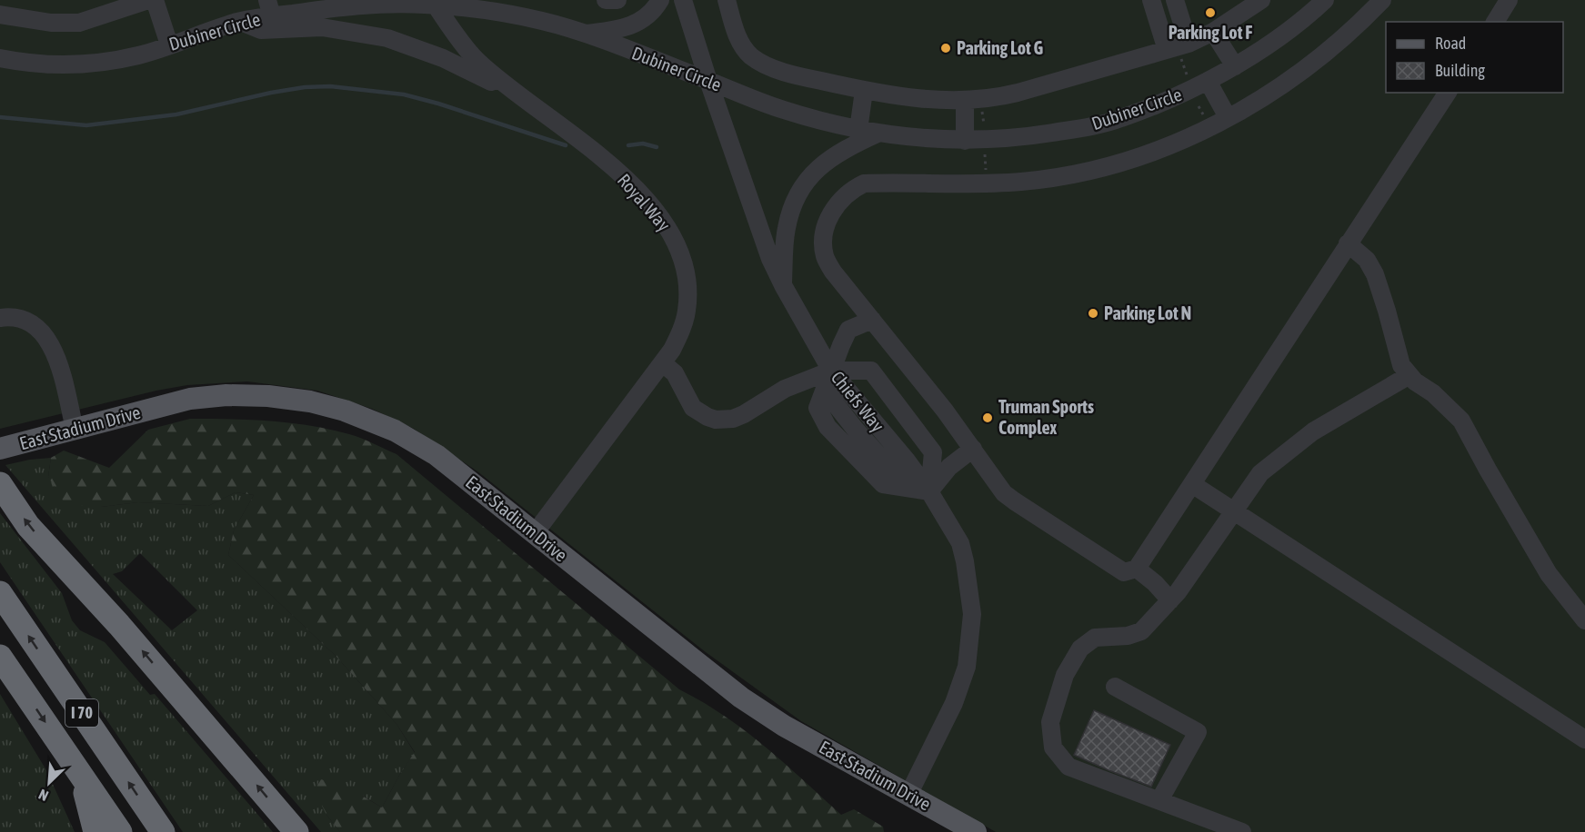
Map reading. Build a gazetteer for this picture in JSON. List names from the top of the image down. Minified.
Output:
{"streets":{"highway":["I 70"],"main road":["East Stadium Drive"],"street":["Dubiner Circle","Royal Way","Chiefs Way"]},"crossings":[["Dubiner Circle","Royal Way"],["Dubiner Circle","Chiefs Way"],["Royal Way","East Stadium Drive"],["Chiefs Way","East Stadium Drive"]],"places":["Parking Lot F","Parking Lot G","Parking Lot N","Truman Sports Complex"],"legend":["Road","Building"],"north":"bottom left"}
